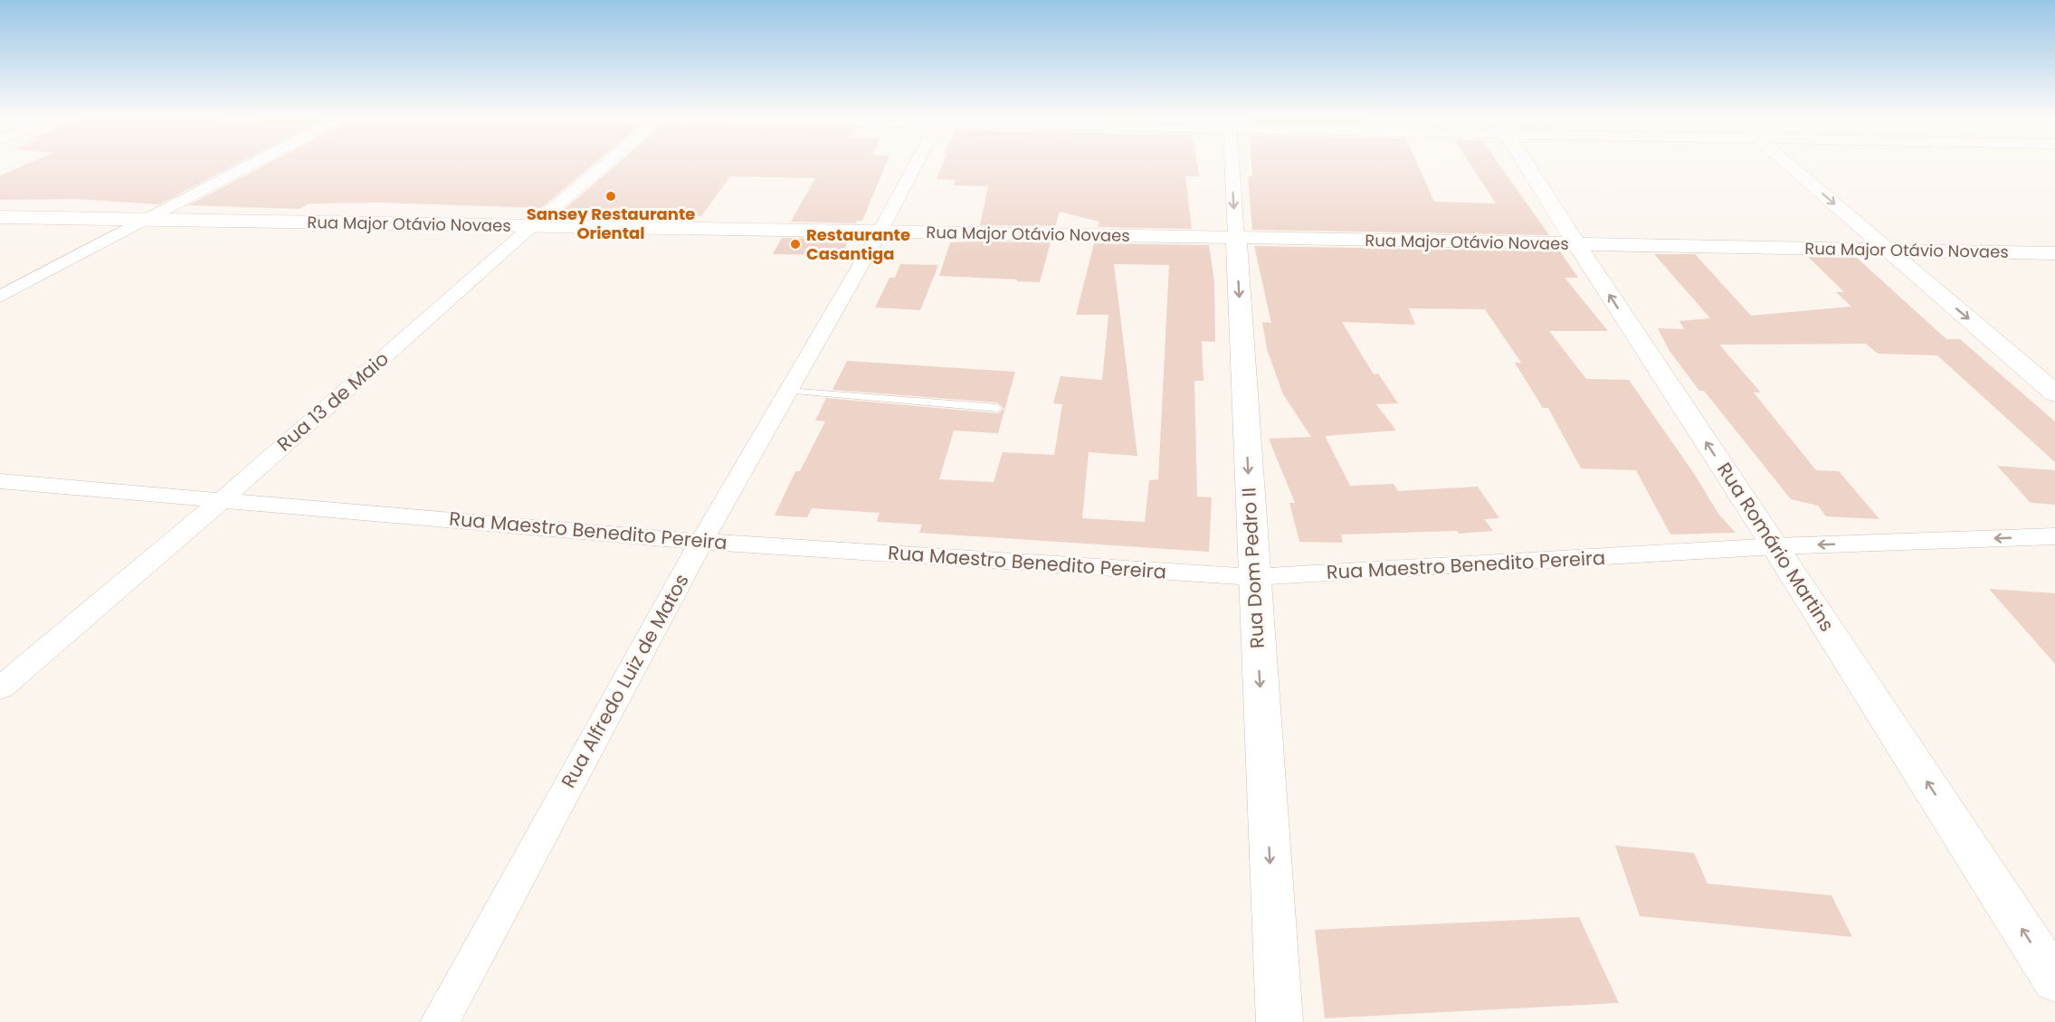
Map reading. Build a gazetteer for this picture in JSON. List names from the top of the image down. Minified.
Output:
{"streets":{"street":["Rua Major Otávio Novaes","Rua 13 de Maio","Rua Maestro Benedito Pereira","Rua Romário Martins","Rua Dom Pedro II","Rua Alfredo Luiz de Matos"]},"crossings":[["Rua Major Otávio Novaes","Rua 13 de Maio"],["Rua Major Otávio Novaes","Rua Romário Martins"],["Rua Major Otávio Novaes","Rua Dom Pedro II"],["Rua Major Otávio Novaes","Rua Alfredo Luiz de Matos"],["Rua 13 de Maio","Rua Maestro Benedito Pereira"],["Rua Maestro Benedito Pereira","Rua Romário Martins"],["Rua Maestro Benedito Pereira","Rua Dom Pedro II"],["Rua Maestro Benedito Pereira","Rua Alfredo Luiz de Matos"]],"one_way":["Rua Romário Martins","Rua Dom Pedro II"],"places":["Sansey Restaurante Oriental","Restaurante Casantiga"]}
